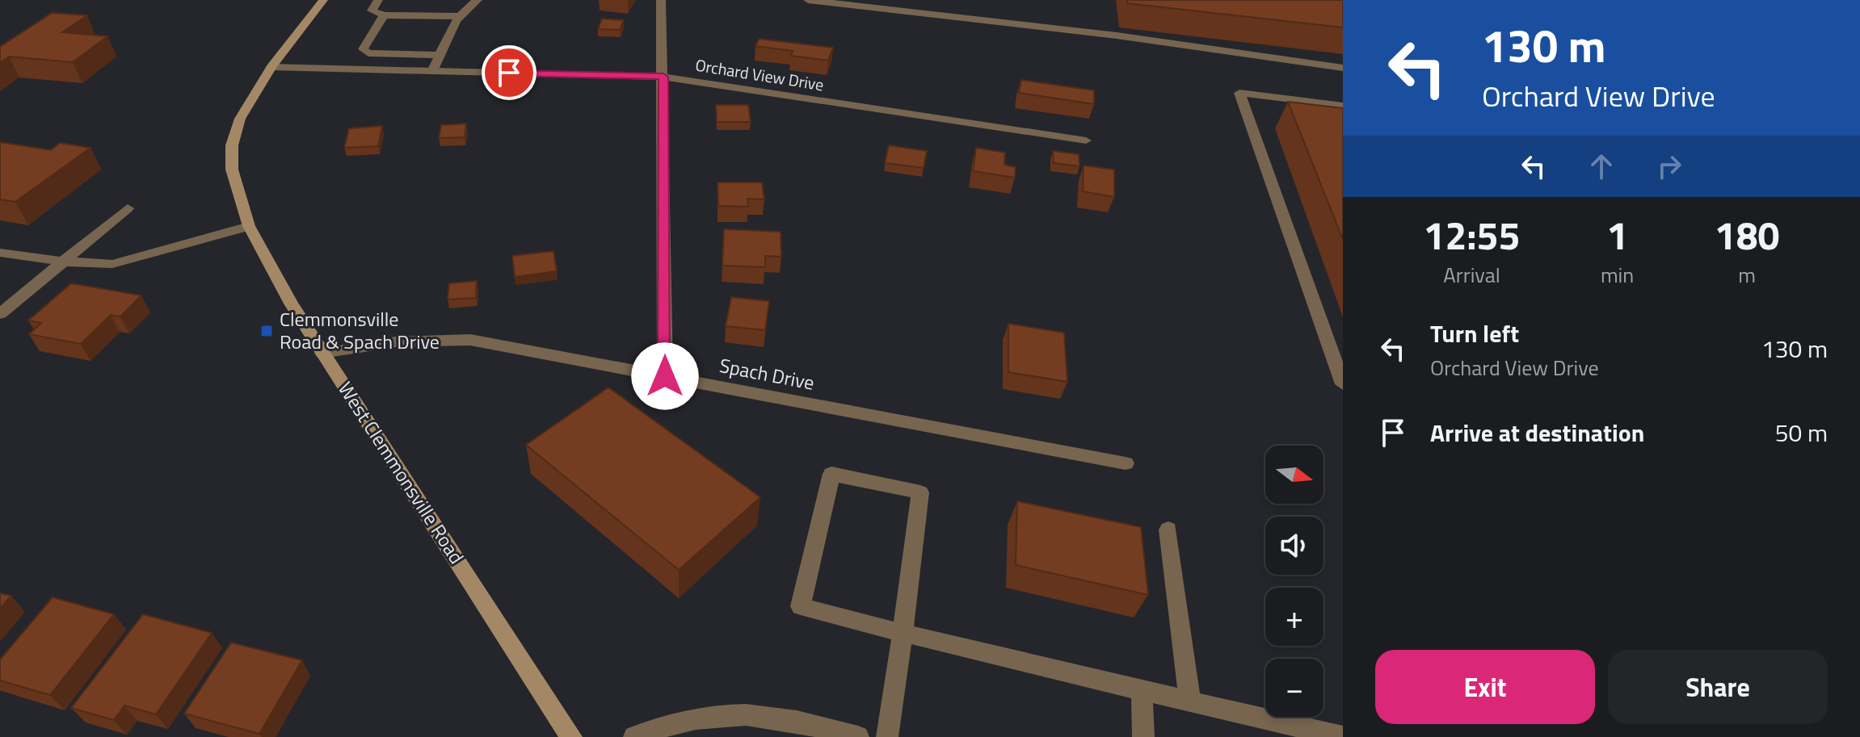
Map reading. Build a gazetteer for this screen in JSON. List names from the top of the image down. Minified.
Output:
{"streets":{"main road":["West Clemmonsville Road"],"street":["Orchard View Drive","Spach Drive"]},"crossings":[["Orchard View Drive","West Clemmonsville Road"],["Spach Drive","West Clemmonsville Road"]],"places":{"transit":["Clemmonsville Road & Spach Drive"]},"north":"right","page":{"turn":["130 m","Orchard View Drive"],"eta":["12:55","Arrival","1","min","180","m"],"list":[{"name":"Turn left","note":"Orchard View Drive","value":"130 m"},{"name":"Arrive at destination","value":"50 m"}],"map_buttons":["+","−"],"buttons":["Exit","Share"]}}
